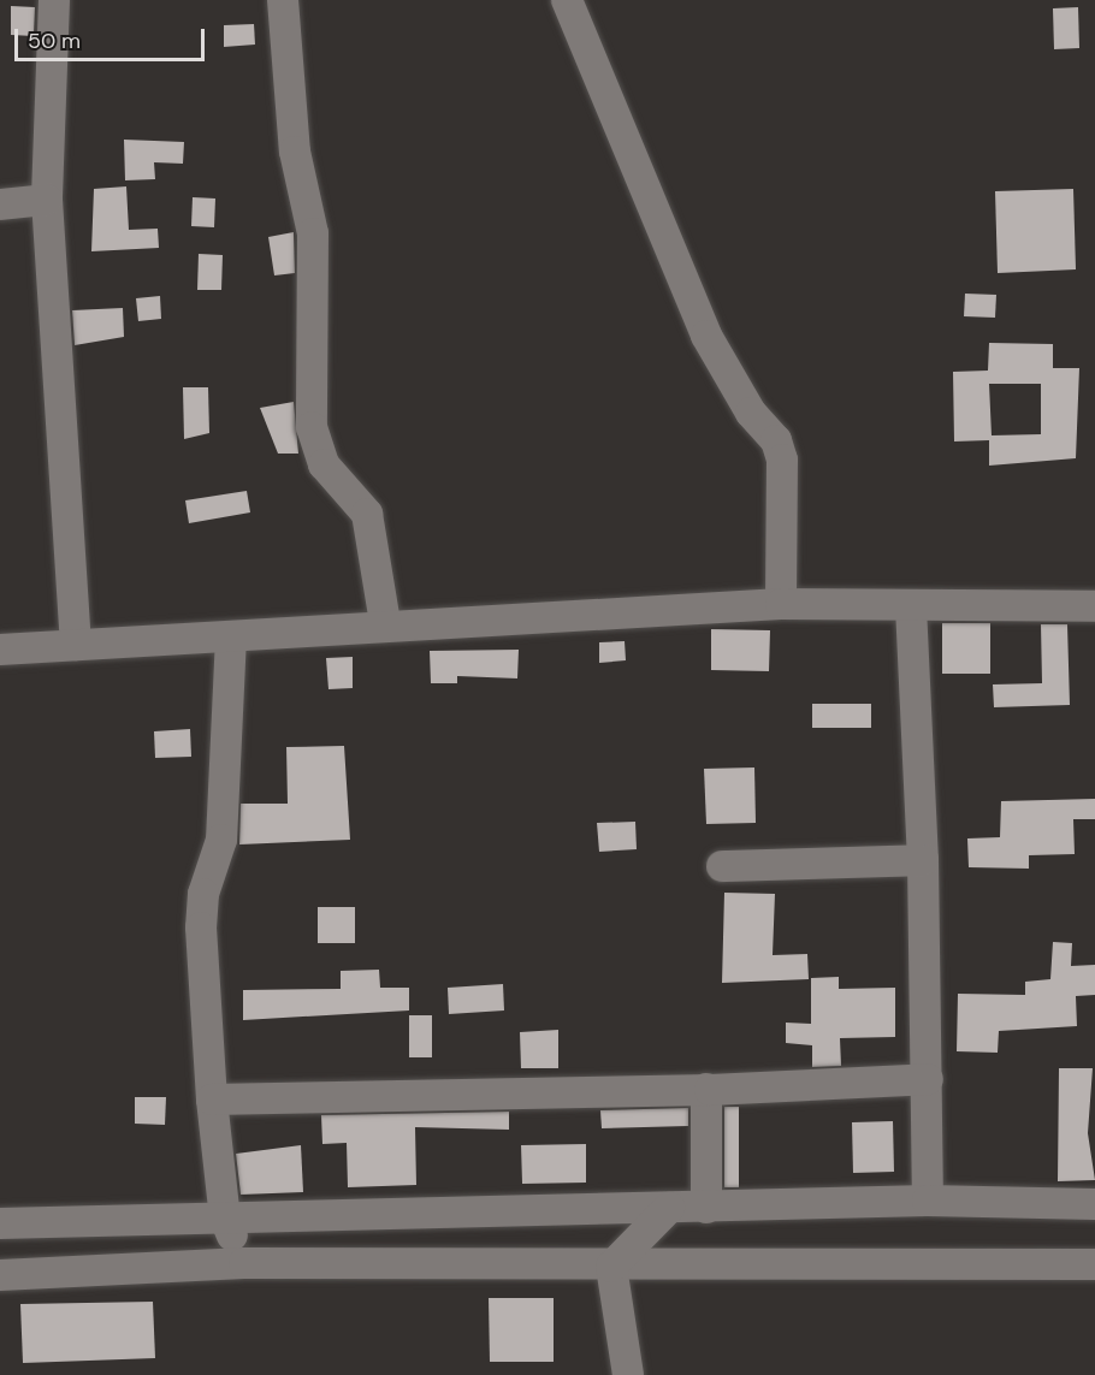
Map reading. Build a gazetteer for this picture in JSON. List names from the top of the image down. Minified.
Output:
{"scale_bar":"50 m"}
